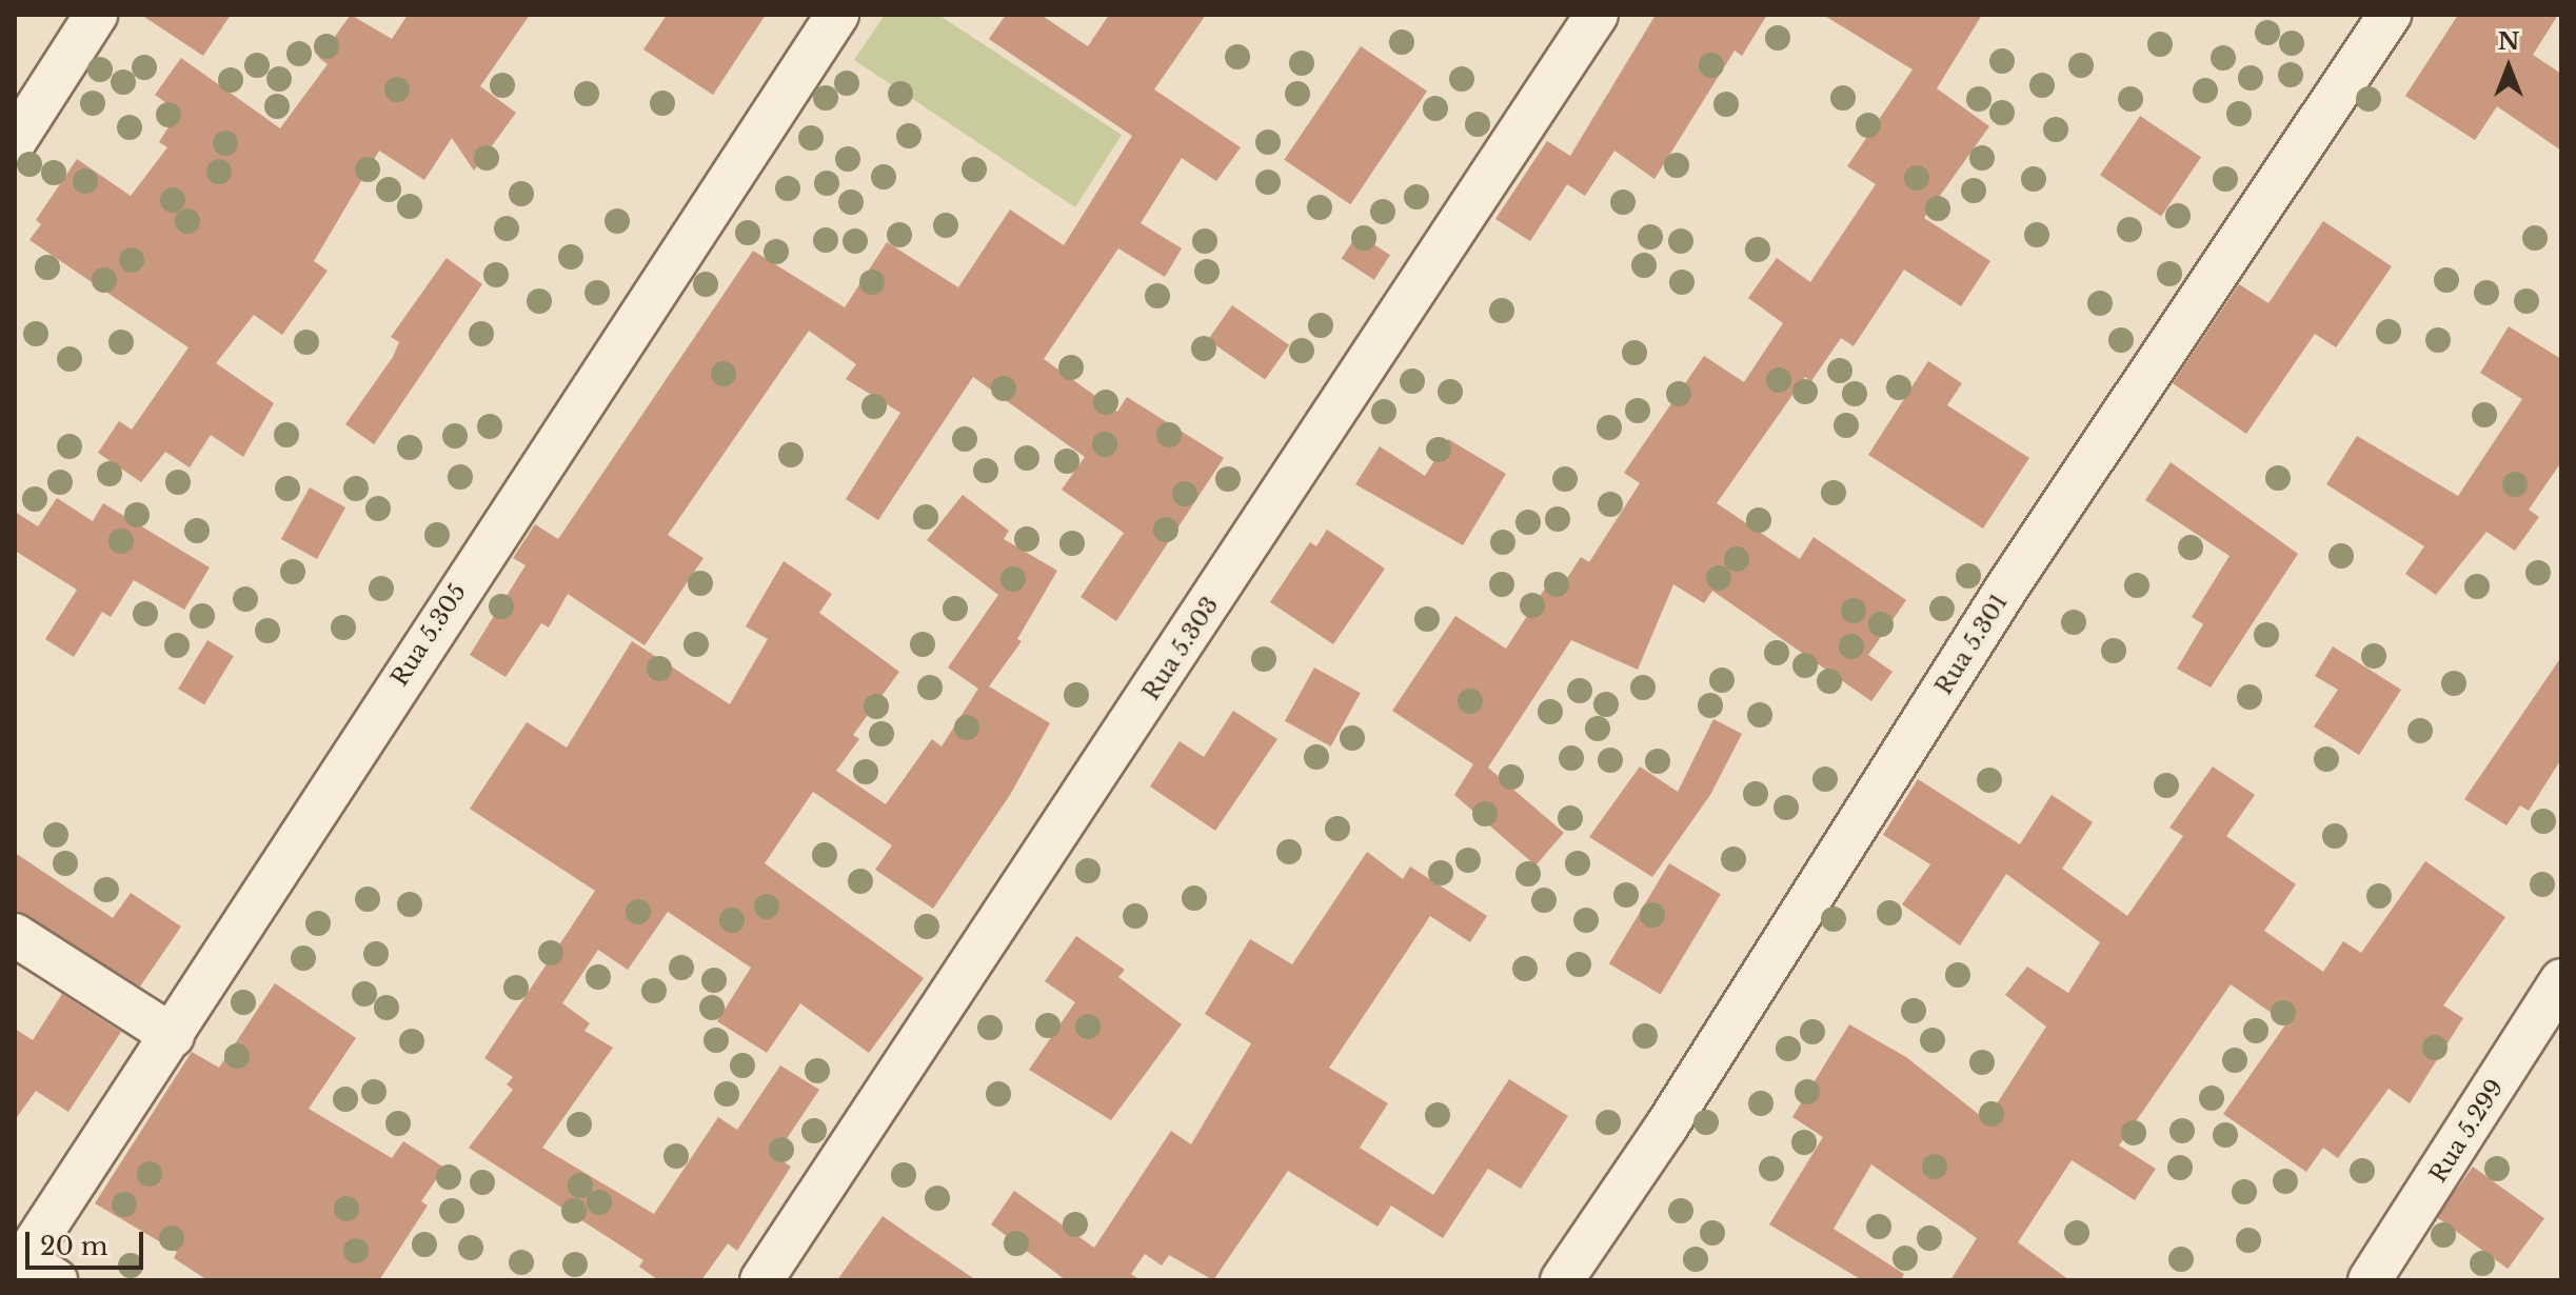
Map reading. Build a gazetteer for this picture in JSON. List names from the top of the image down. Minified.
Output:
{"streets":{"street":["Rua 5.305","Rua 5.301","Rua 5.303","Rua 5.299"]},"scale_bar":"20 m","north":"top"}
